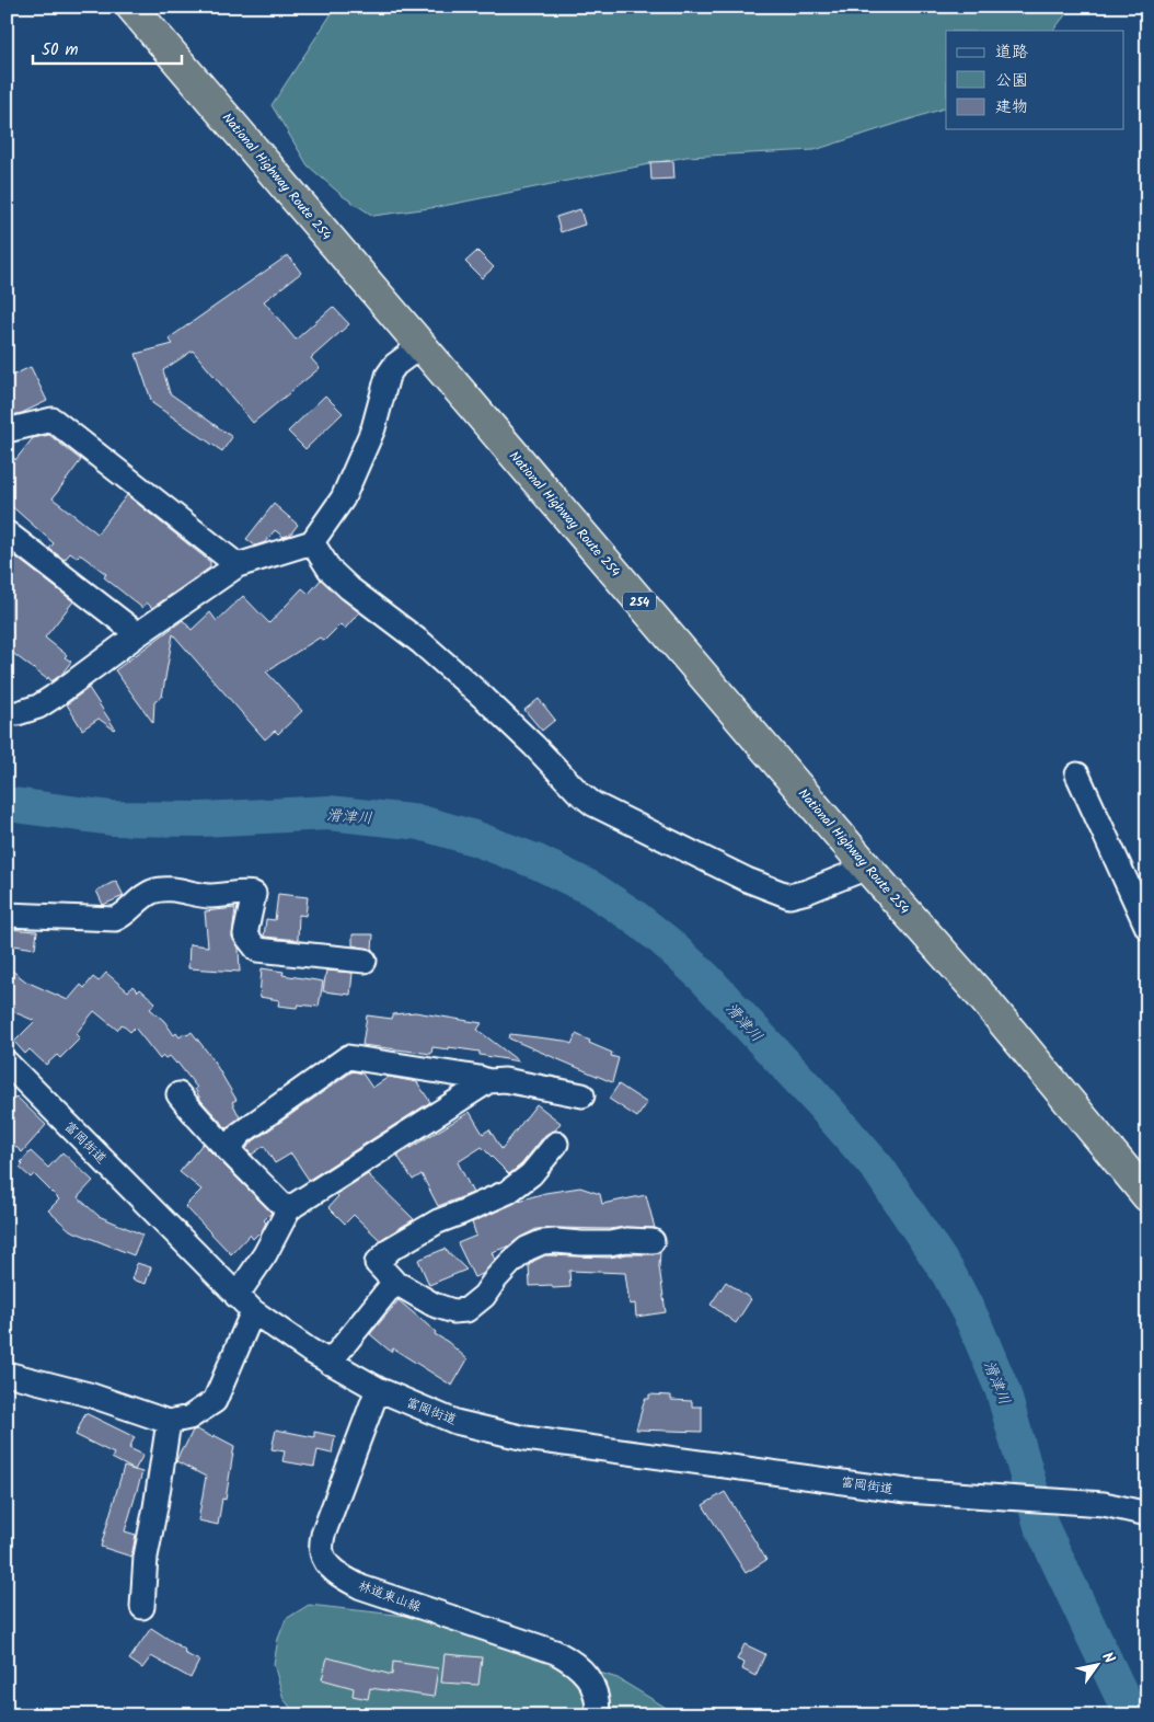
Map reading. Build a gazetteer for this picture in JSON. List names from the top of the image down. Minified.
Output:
{"streets":{"highway":["National Highway Route 254","254"],"street":["富岡街道","林道東山線"]},"crossings":[["富岡街道","林道東山線"]],"water":["滑津川"],"legend":["道路","公園","建物"],"scale_bar":"50 m","north":"top right"}
